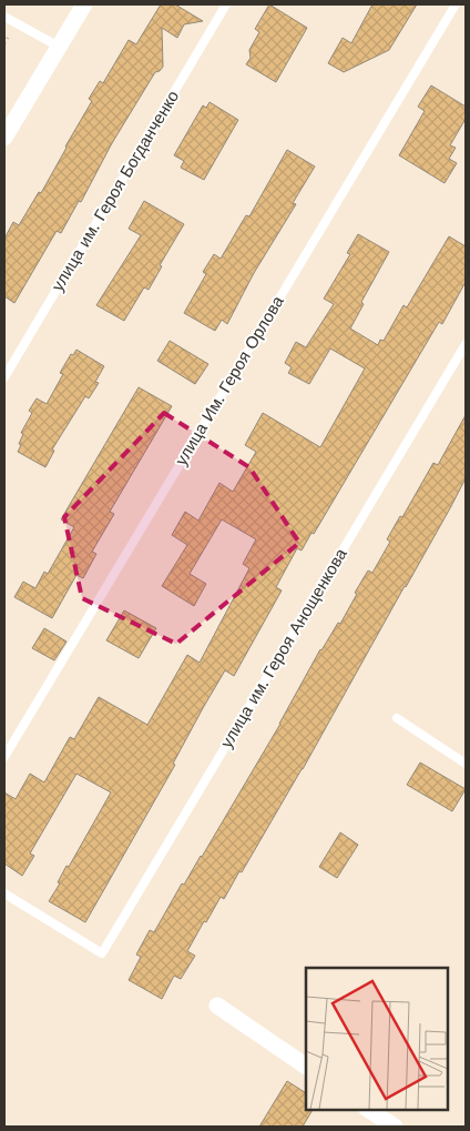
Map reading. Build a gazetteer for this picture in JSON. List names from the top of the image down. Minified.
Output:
{"streets":{"lane":["улица им. Героя Богданченко","улица Им. Героя Орлова","улица им. Героя Анощенкова"]}}
